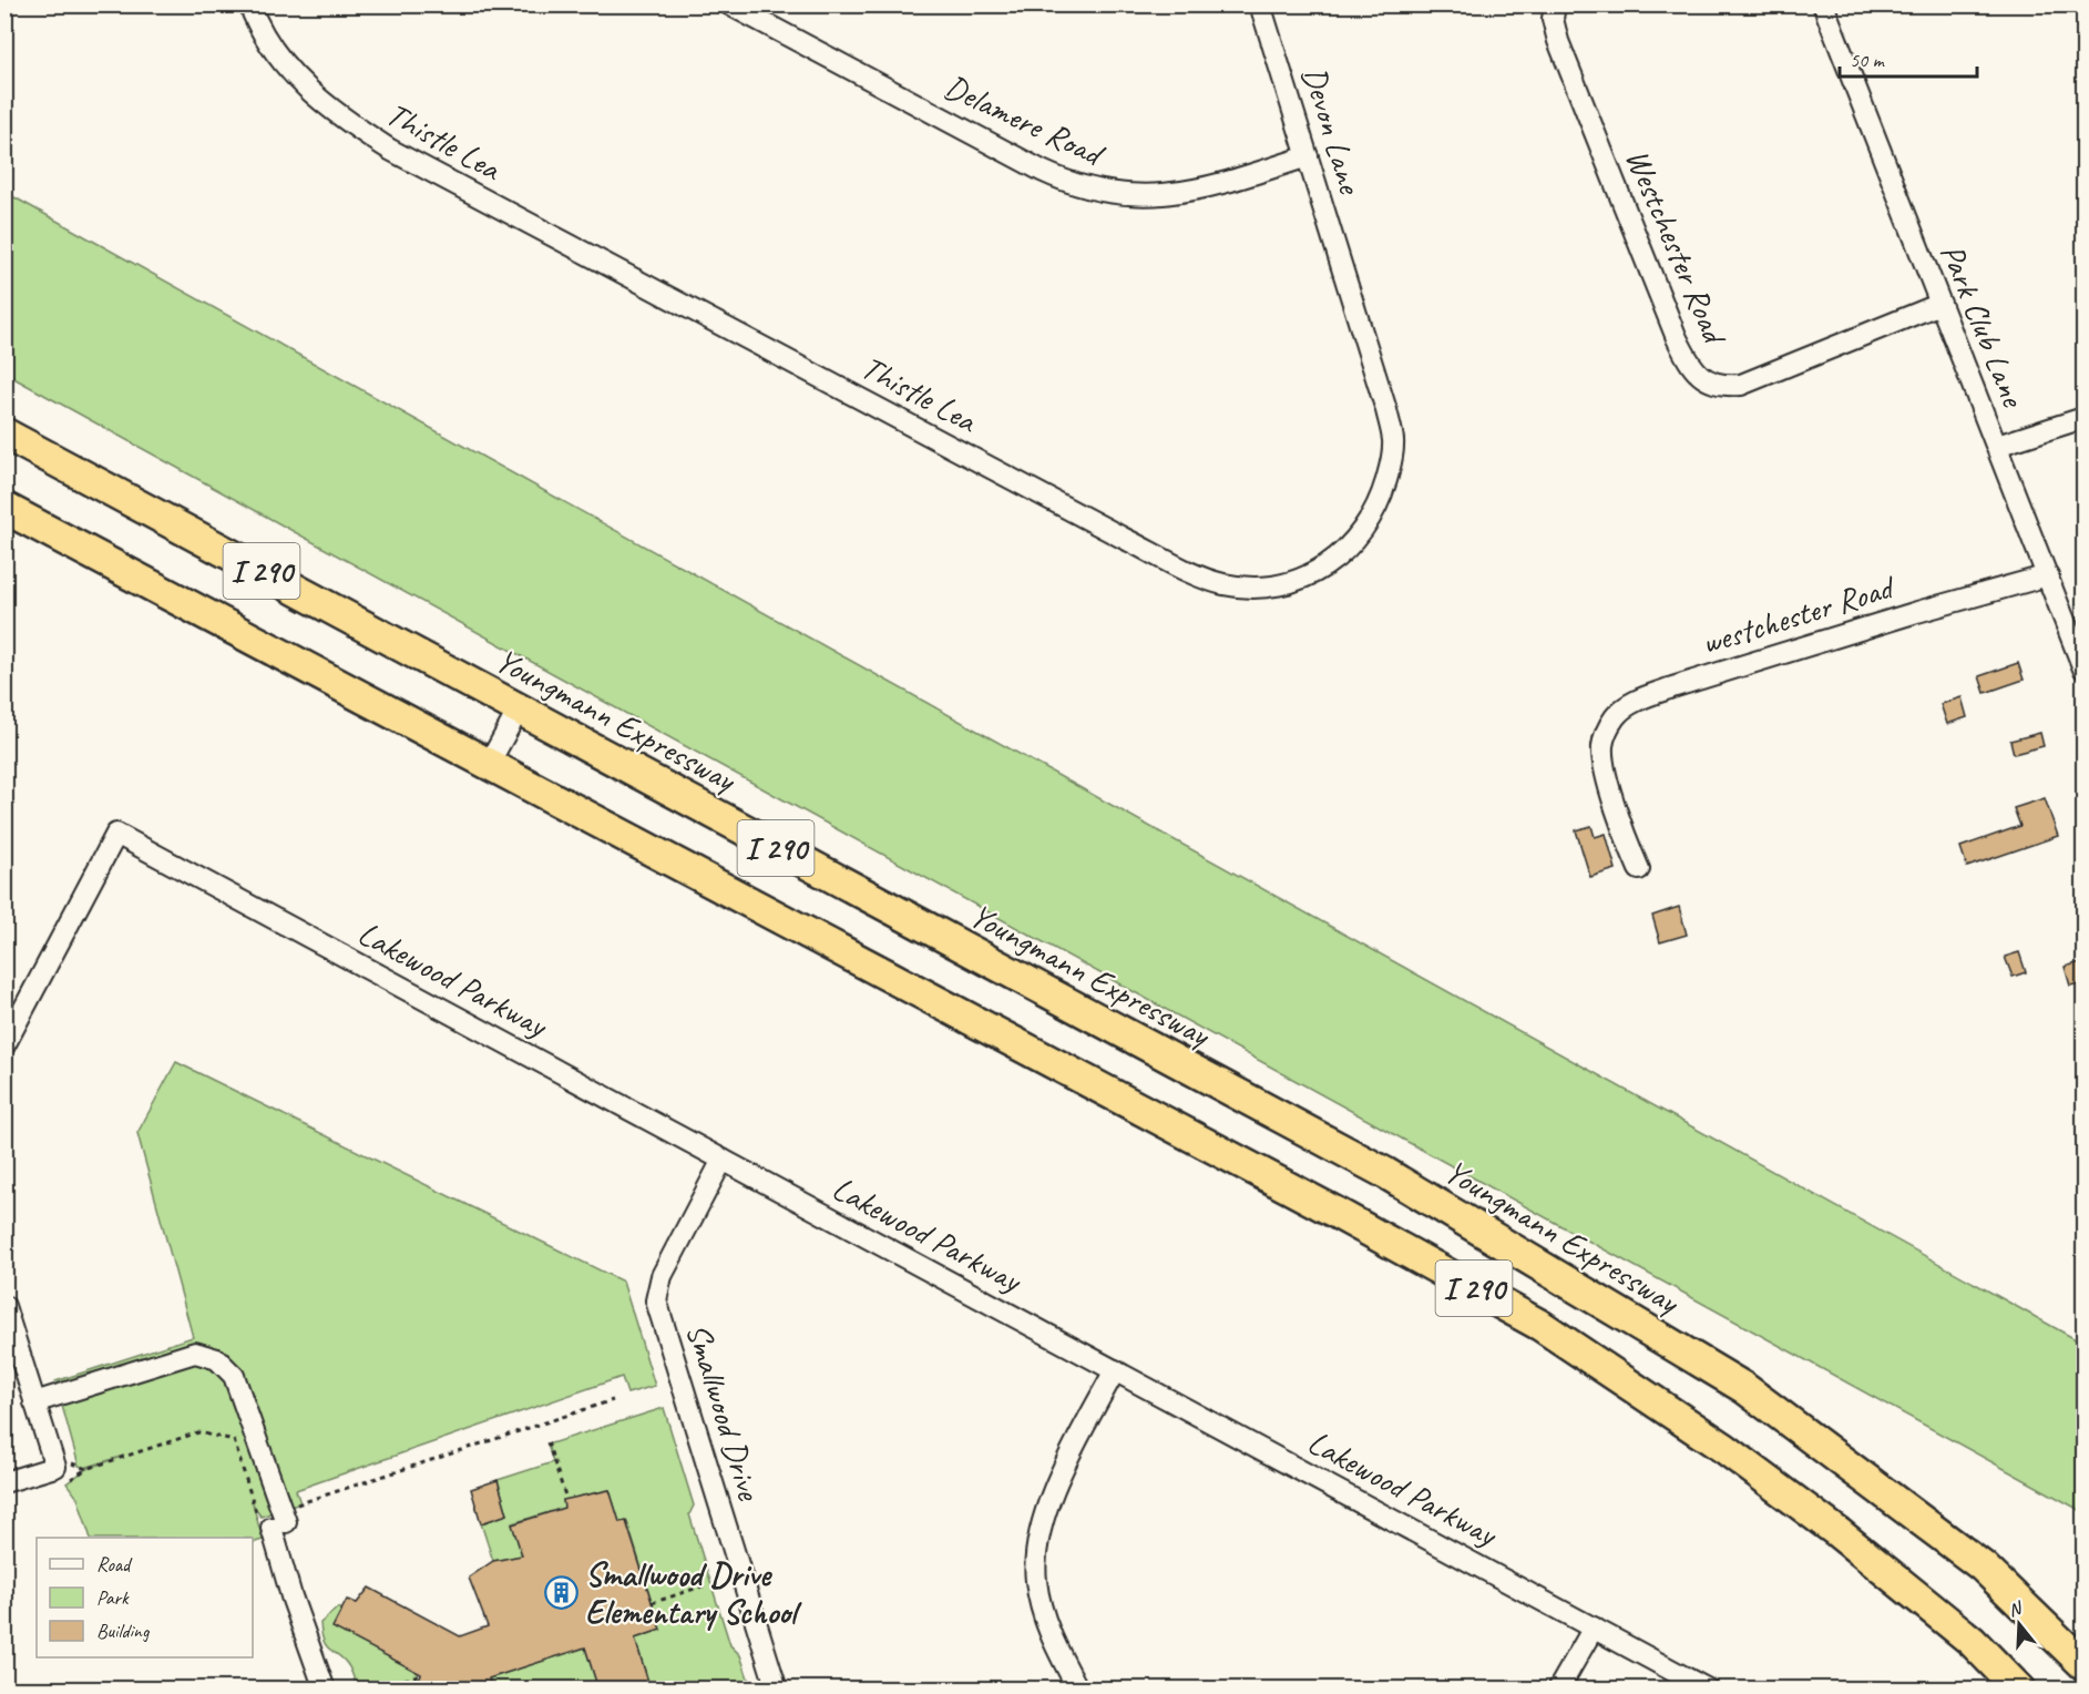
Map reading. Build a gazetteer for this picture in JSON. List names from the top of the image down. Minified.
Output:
{"streets":{"highway":["I 290","Youngmann Expressway"],"street":["Delamere Road","Devon Lane","Thistle Lea","Westchester Road","Park Club Lane","westchester Road","Lakewood Parkway","Smallwood Drive"]},"crossings":[["Delamere Road","Devon Lane"],["Devon Lane","Thistle Lea"],["Westchester Road","Park Club Lane"],["Park Club Lane","westchester Road"],["Lakewood Parkway","Smallwood Drive"]],"places":{"building":["Smallwood Drive Elementary School"]},"legend":["Road","Park","Building"],"scale_bar":"50 m","north":"top"}
